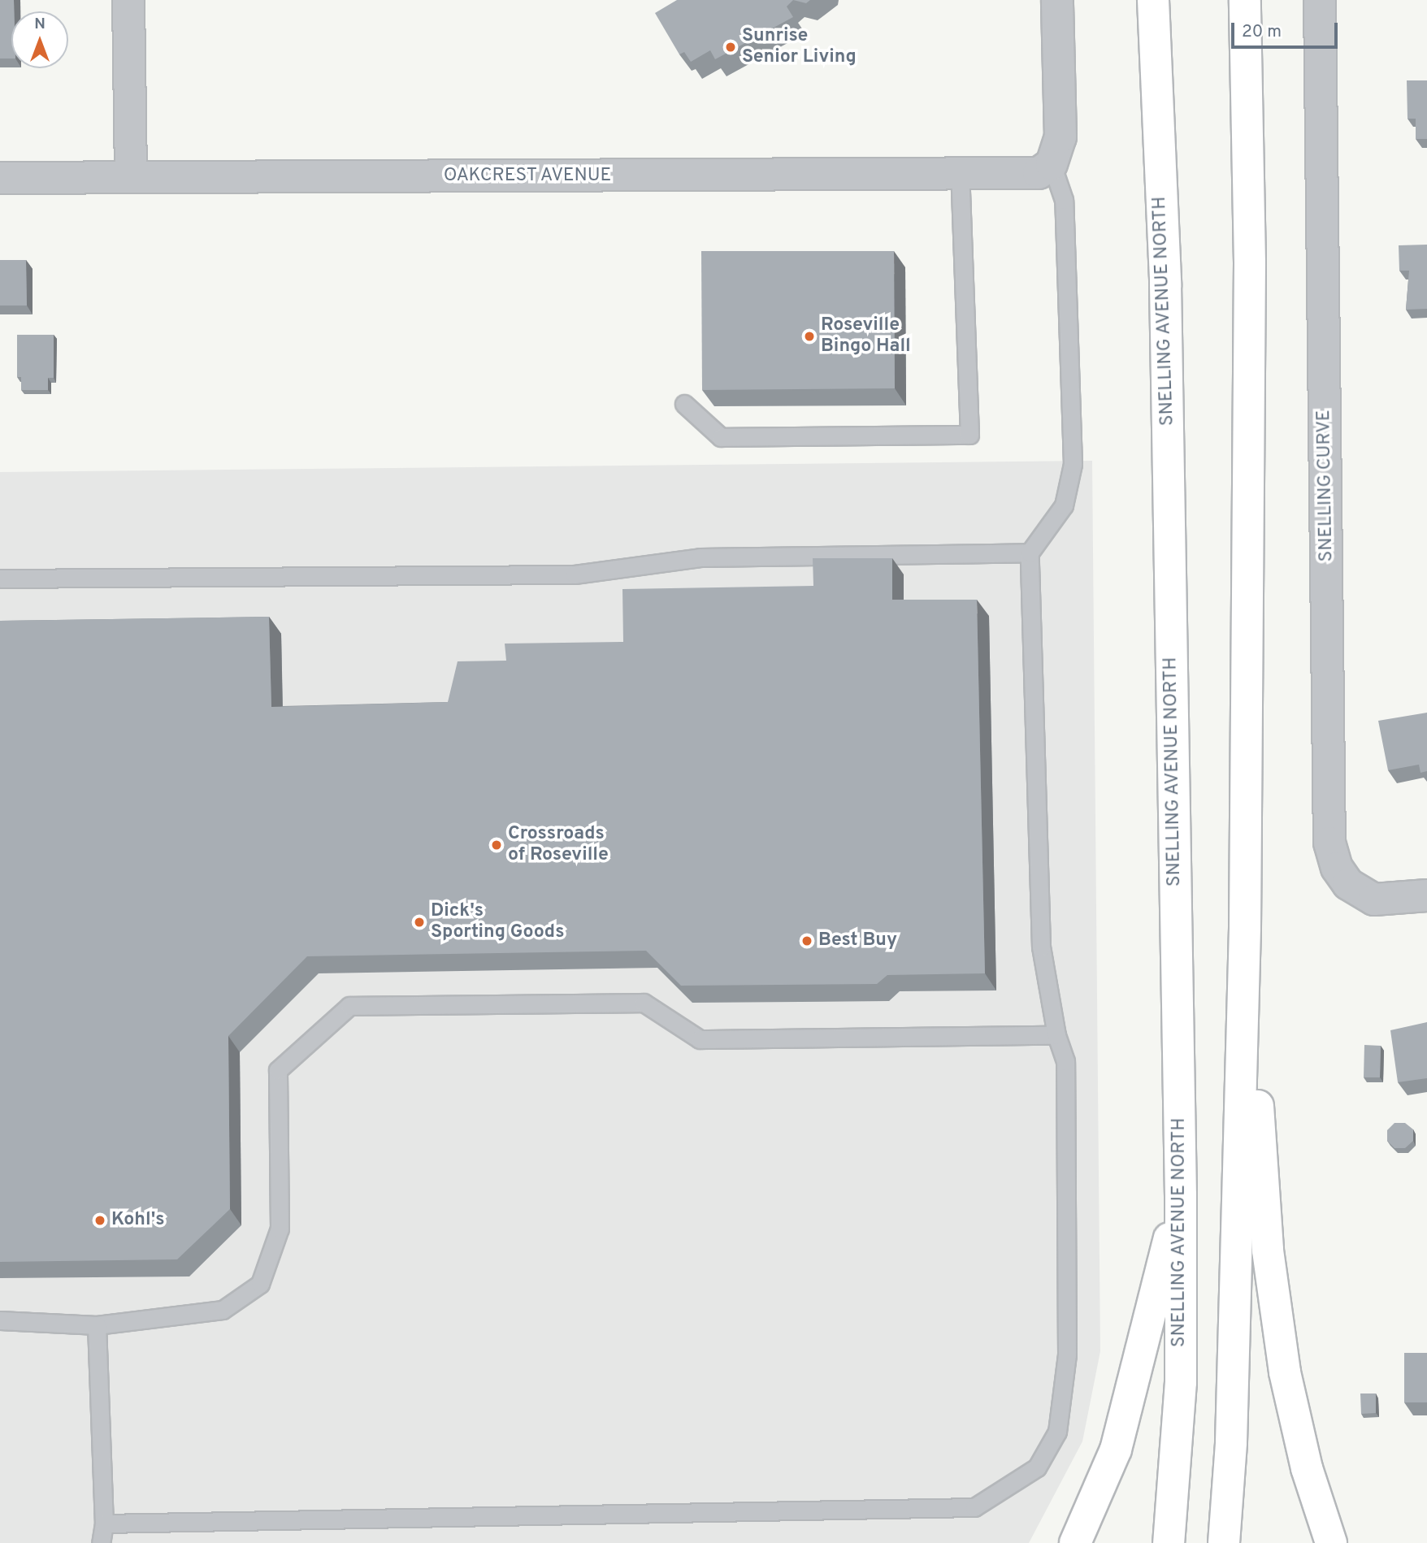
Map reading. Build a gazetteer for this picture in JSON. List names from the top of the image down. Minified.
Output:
{"streets":{"highway":["SNELLING AVENUE NORTH"],"street":["OAKCREST AVENUE","SNELLING CURVE"]},"places":["Sunrise Senior Living","Roseville Bingo Hall","Crossroads of Roseville","Dick's Sporting Goods","Best Buy","Kohl's"],"scale_bar":"20 m","north":"top"}
